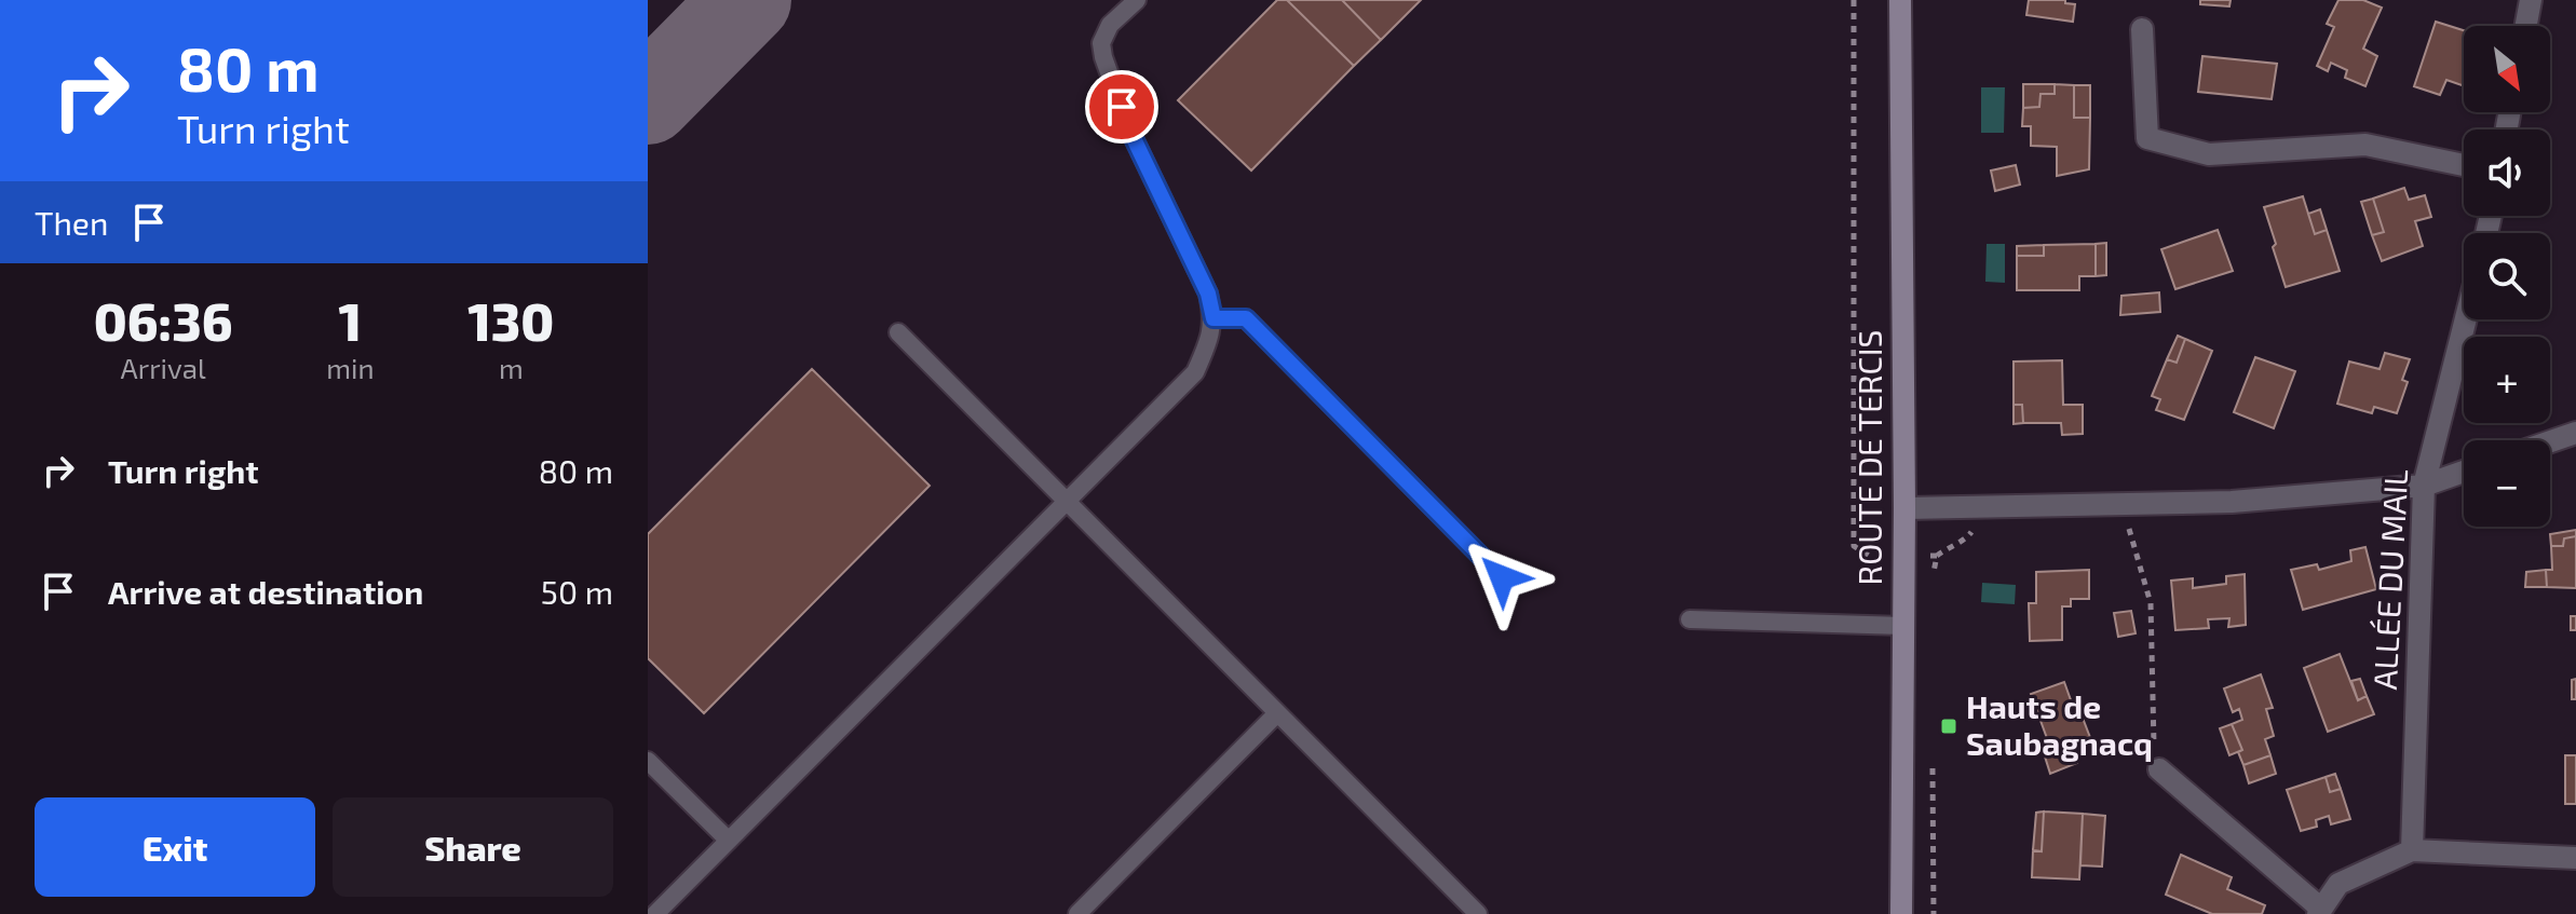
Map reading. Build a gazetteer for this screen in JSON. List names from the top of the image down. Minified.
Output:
{"streets":{"main road":["ROUTE DE TERCIS"],"street":["ALLÉE DU MAIL"]},"places":{"transit":["Hauts de Saubagnacq"]},"north":"bottom right","page":{"turn":["80 m","Turn right"],"map_buttons":["+","−"],"then":"Then","eta":["06:36","Arrival","1","min","130","m"],"list":[{"name":"Turn right","value":"80 m"},{"name":"Arrive at destination","value":"50 m"}],"buttons":["Exit","Share"]}}
